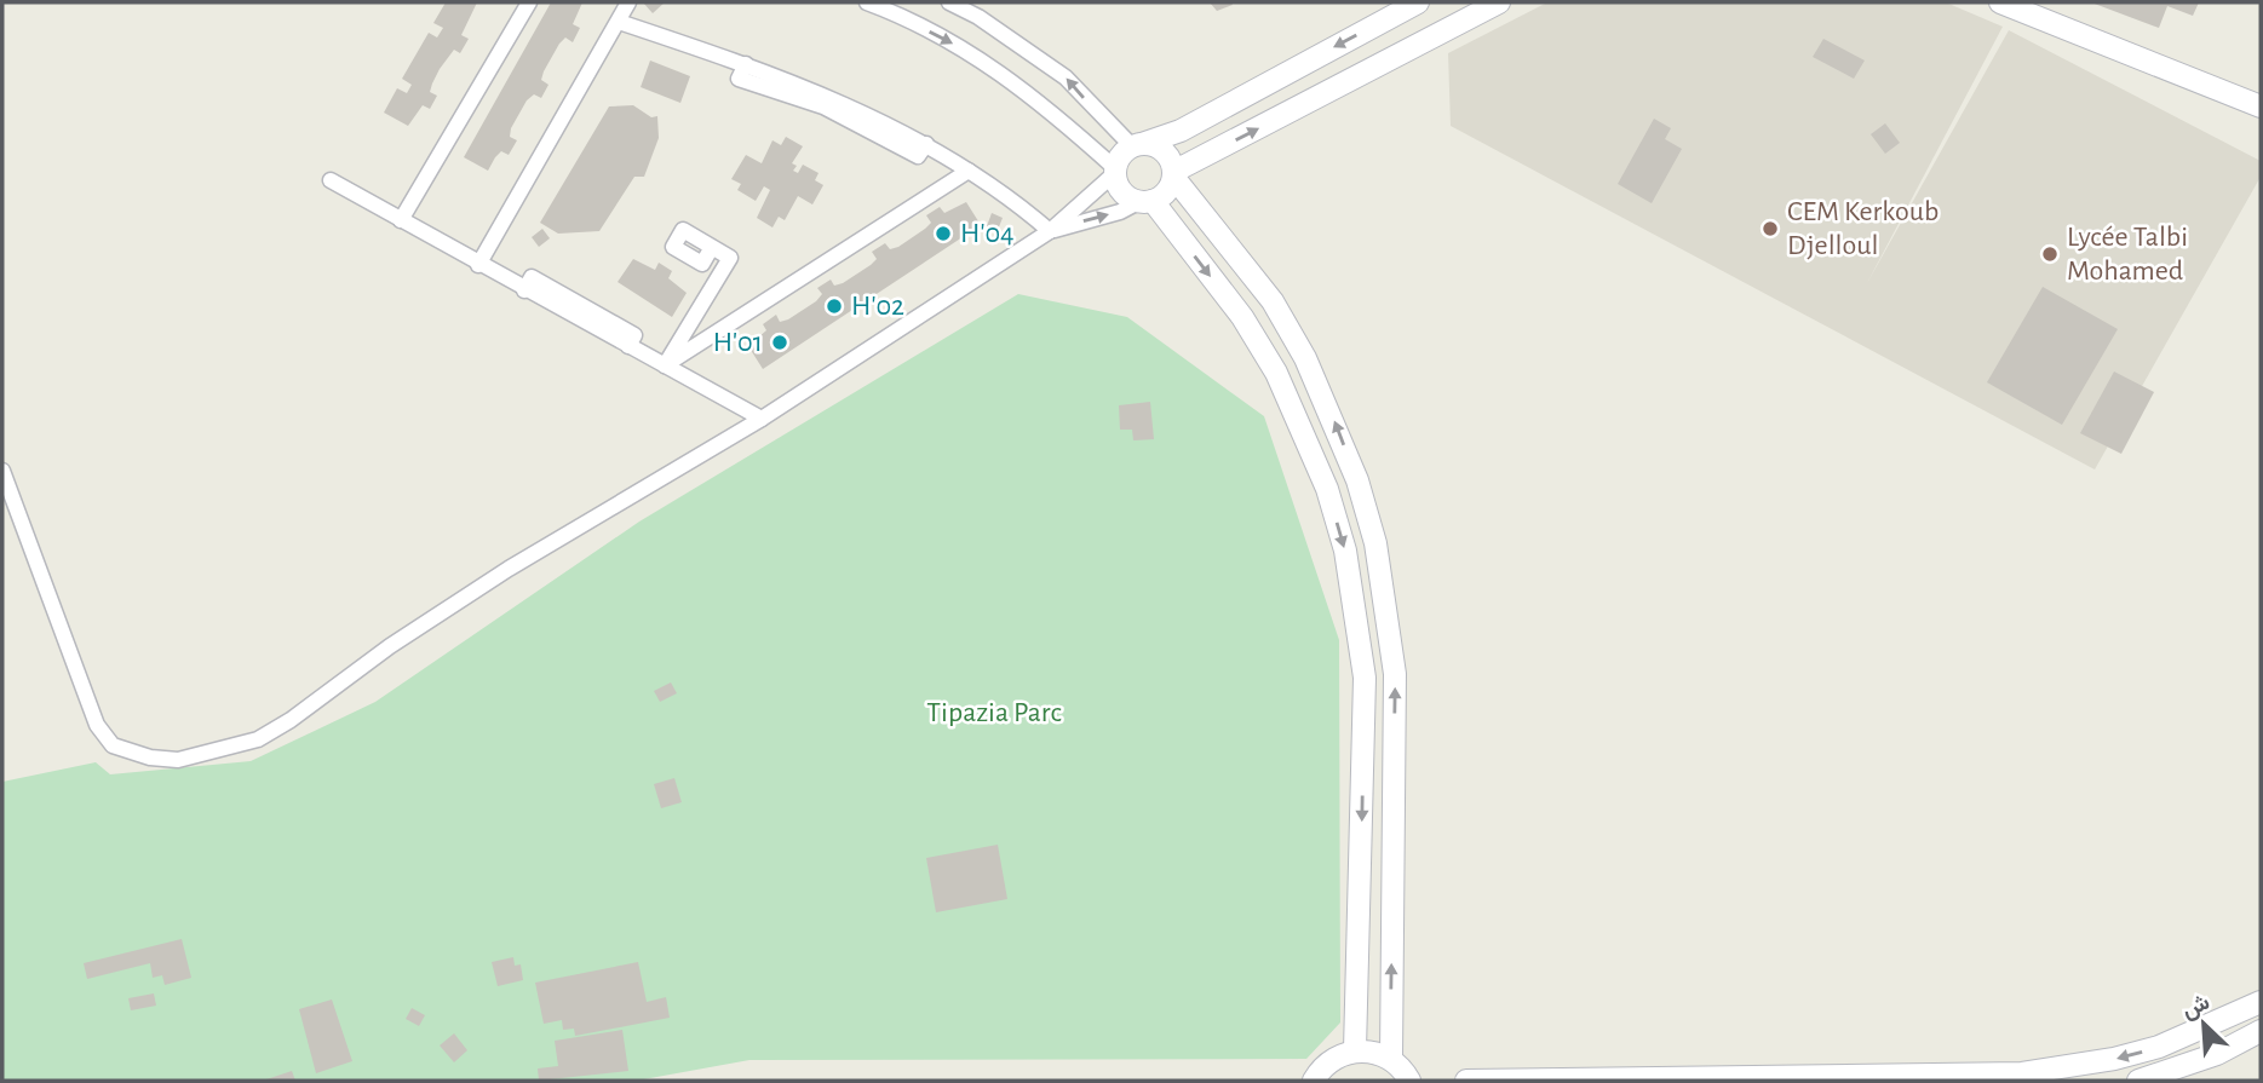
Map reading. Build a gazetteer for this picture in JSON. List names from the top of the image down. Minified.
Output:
{"parks":["Tipazia Parc"],"places":["CEM Kerkoub Djelloul","H'04","Lycée Talbi Mohamed","H'02","H'01"],"north":"top left"}
